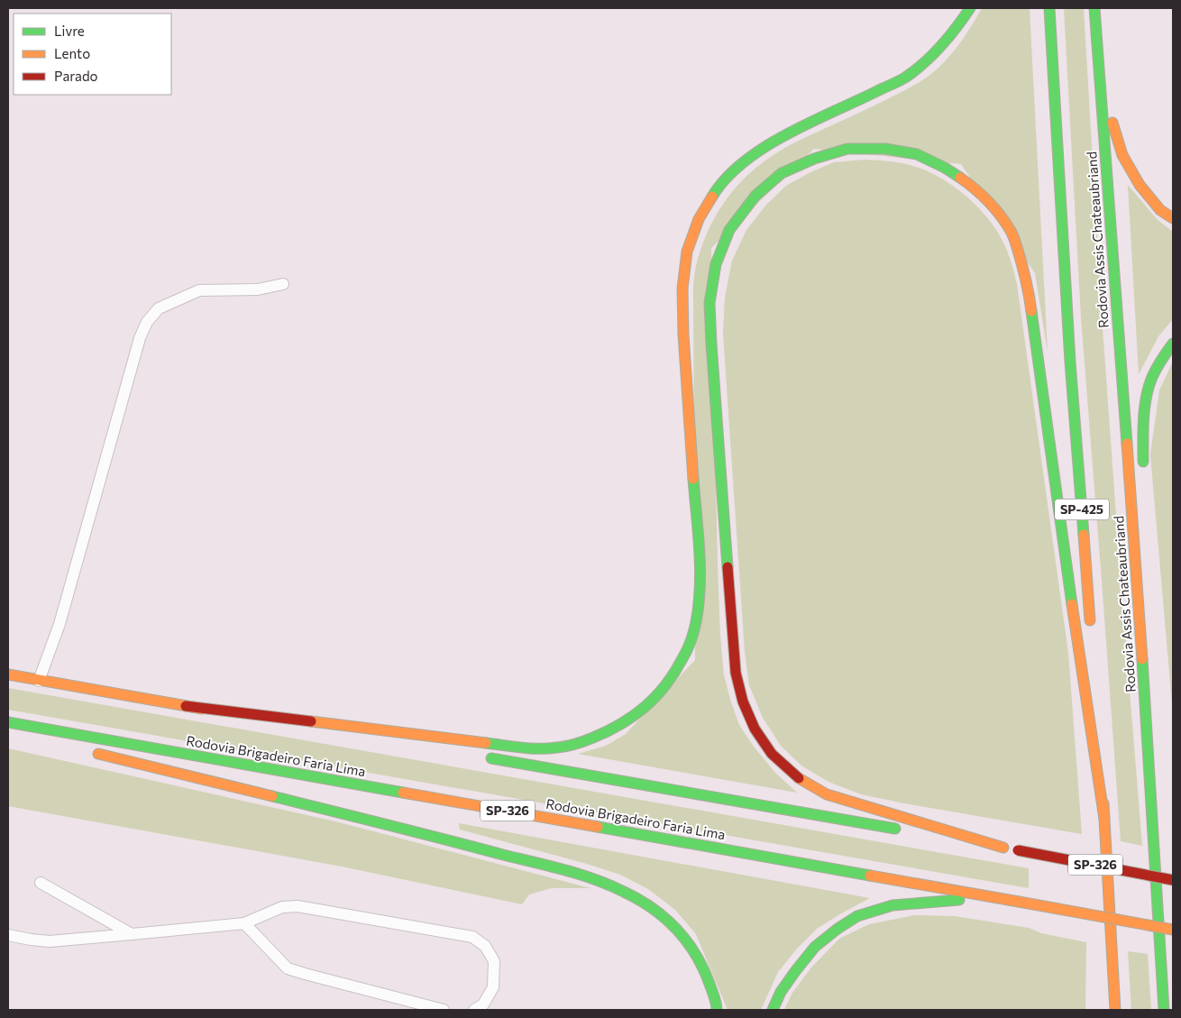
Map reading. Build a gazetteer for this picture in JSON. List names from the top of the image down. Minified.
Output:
{"streets":{"highway":["Rodovia Assis Chateaubriand","SP-425","Rodovia Brigadeiro Faria Lima","SP-326"]},"legend":["Livre","Lento","Parado"]}
